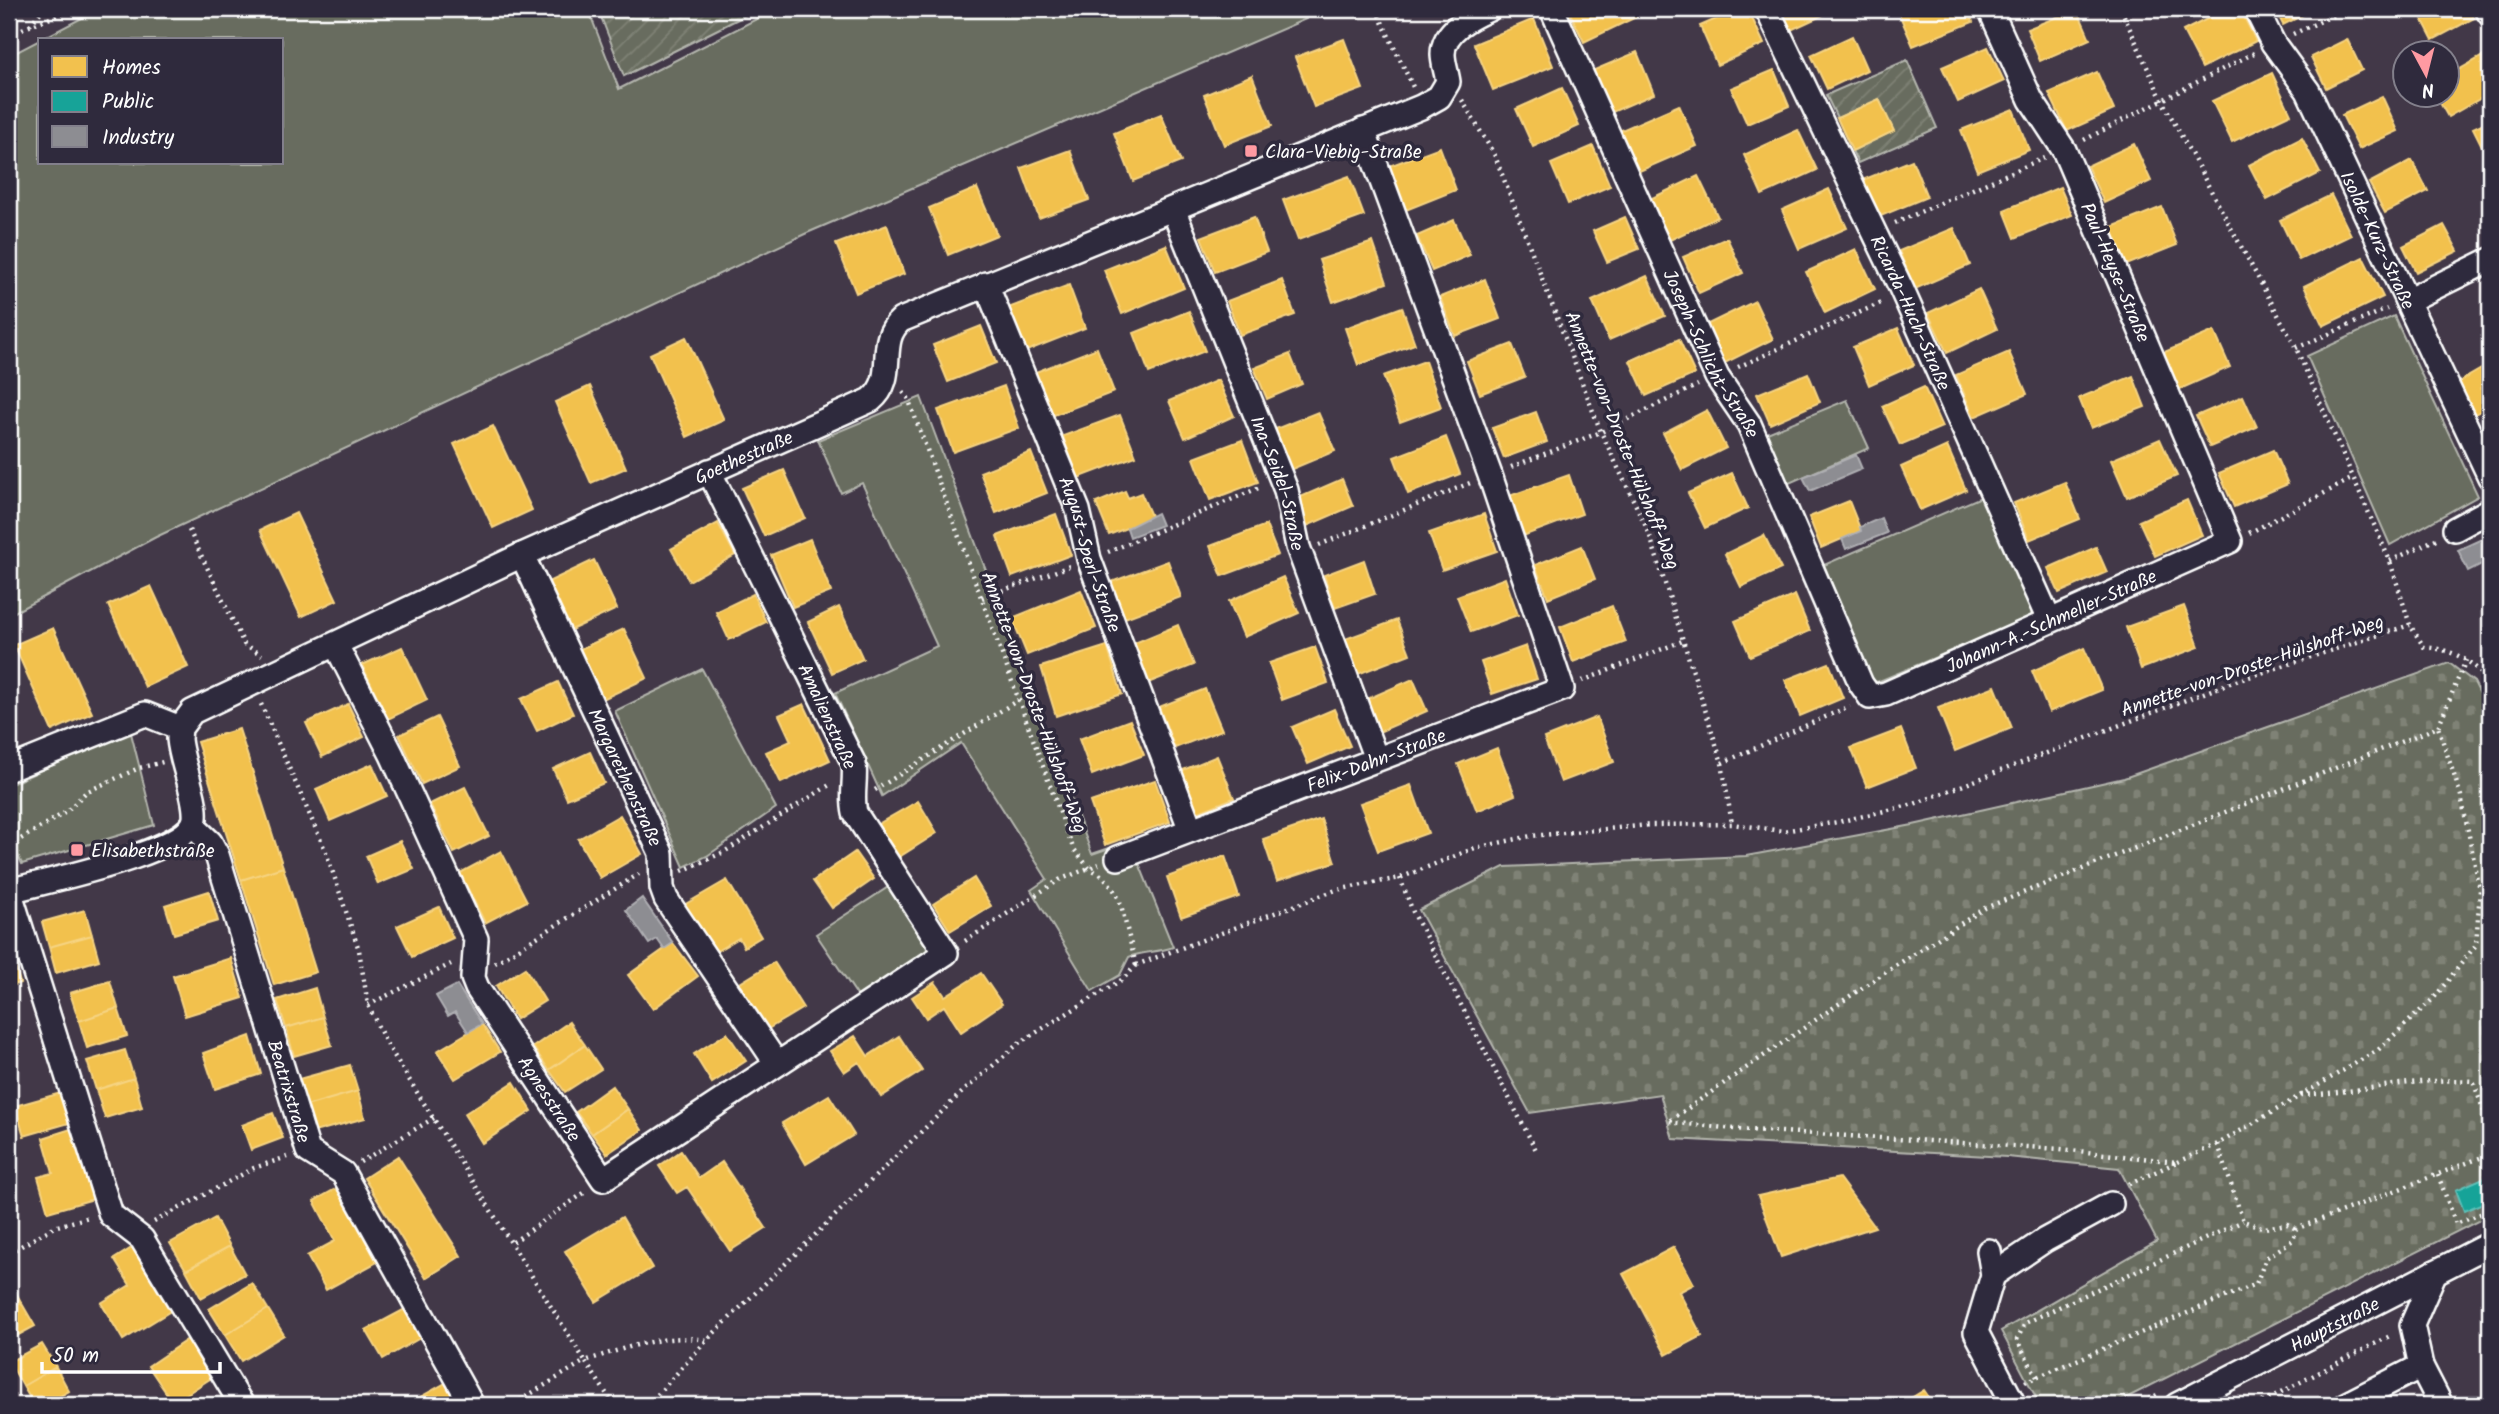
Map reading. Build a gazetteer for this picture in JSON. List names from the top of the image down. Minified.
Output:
{"streets":{"street":["Isolde-Kurz-Straße","Paul-Heyse-Straße","Ricarda-Huch-Straße","Joseph-Schlicht-Straße","Goethestraße","Ina-Seidel-Straße","August-Sperl-Straße","Johann-A.-Schmeller-Straße","Amalienstraße","Felix-Dahn-Straße","Margarethenstraße","Beatrixstraße","Agnesstraße","Hauptstraße"],"path":["Annette-von-Droste-Hülshoff-Weg"]},"crossings":[["Paul-Heyse-Straße","Johann-A.-Schmeller-Straße"],["Ricarda-Huch-Straße","Johann-A.-Schmeller-Straße"],["Joseph-Schlicht-Straße","Johann-A.-Schmeller-Straße"],["Annette-von-Droste-Hülshoff-Weg","Goethestraße"],["Goethestraße","Amalienstraße"],["Goethestraße","Margarethenstraße"],["Goethestraße","Agnesstraße"],["Ina-Seidel-Straße","Felix-Dahn-Straße"],["August-Sperl-Straße","Felix-Dahn-Straße"]],"places":{"transit":["Clara-Viebig-Straße","Elisabethstraße"]},"legend":["Homes","Public","Industry"],"scale_bar":"50 m","north":"bottom"}
